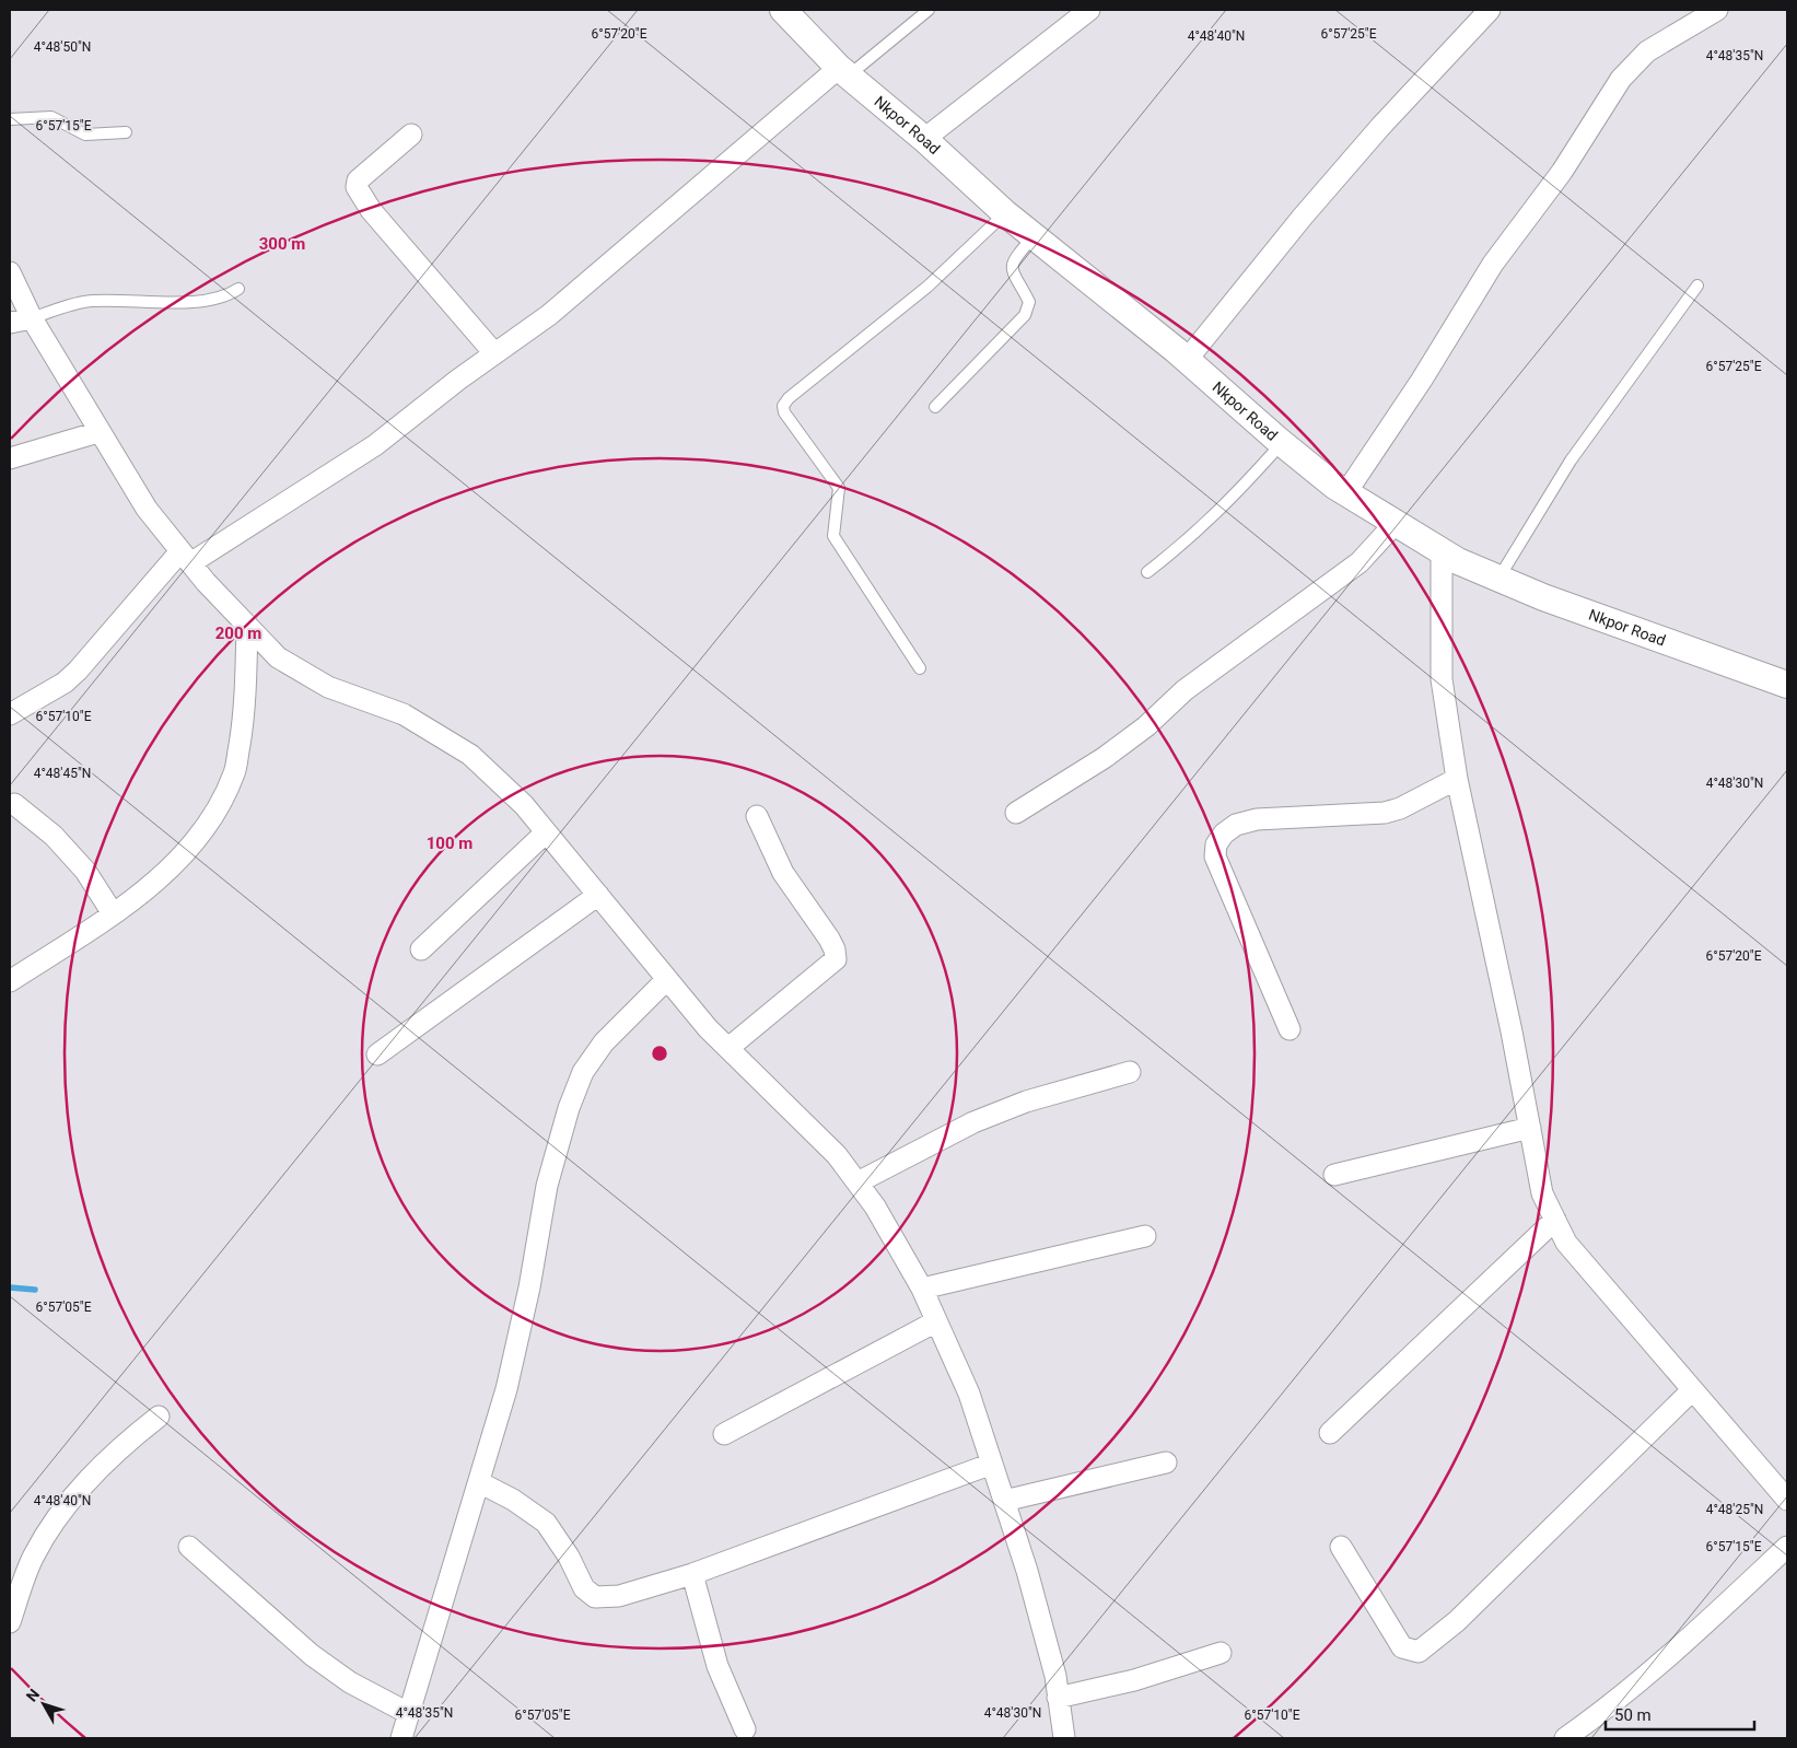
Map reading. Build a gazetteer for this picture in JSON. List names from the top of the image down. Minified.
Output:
{"streets":{"street":["Nkpor Road"]},"scale_bar":"50 m","north":"top left","coordinates":["6°57'20\"E","6°57'25\"E","4°48'40\"N","4°48'50\"N","4°48'35\"N","6°57'15\"E","6°57'10\"E","4°48'45\"N","4°48'30\"N","6°57'05\"E","4°48'25\"N"],"rings":["300 m","200 m","100 m"]}
